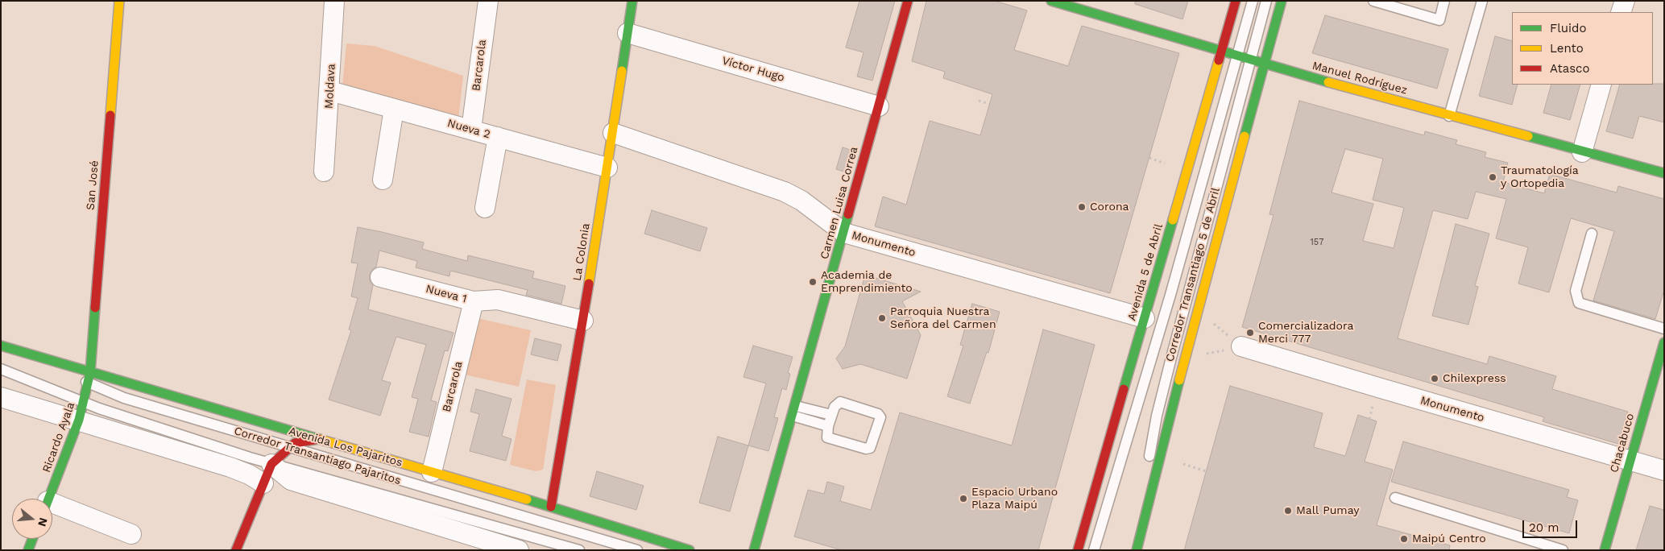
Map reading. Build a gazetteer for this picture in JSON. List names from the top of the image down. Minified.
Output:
{"streets":{"main road":["Manuel Rodríguez","San José","Carmen Luisa Correa","La Colonia","Avenida 5 de Abril","Ricardo Ayala","Chacabuco","Avenida Los Pajaritos"],"street":["Barcarola","Víctor Hugo","Moldava","Nueva 2","Monumento","Nueva 1"],"lane":["Corredor Transantiago 5 de Abril","Corredor Transantiago Pajaritos"]},"crossings":[["Barcarola","Nueva 2"],["Barcarola","Nueva 1"],["Barcarola","Avenida Los Pajaritos"],["Víctor Hugo","Carmen Luisa Correa"],["Víctor Hugo","La Colonia"],["Manuel Rodríguez","Avenida 5 de Abril"],["Manuel Rodríguez","Corredor Transantiago 5 de Abril"],["Moldava","Nueva 2"],["Nueva 2","La Colonia"],["San José","Ricardo Ayala"],["San José","Avenida Los Pajaritos"],["Carmen Luisa Correa","Monumento"],["Monumento","La Colonia"],["Monumento","Avenida 5 de Abril"],["Monumento","Corredor Transantiago 5 de Abril"],["Monumento","Chacabuco"],["La Colonia","Nueva 1"],["La Colonia","Avenida Los Pajaritos"],["Avenida 5 de Abril","Corredor Transantiago 5 de Abril"],["Ricardo Ayala","Avenida Los Pajaritos"],["Ricardo Ayala","Corredor Transantiago Pajaritos"]],"places":["Traumatología y Ortopedia","Corona","Academia de Emprendimiento","Parroquia Nuestra Señora del Carmen","Comercializadora Merci 777","Chilexpress","Espacio Urbano Plaza Maipú","Mall Pumay","Maipú Centro"],"house_numbers":["157"],"legend":["Fluido","Lento","Atasco"],"scale_bar":"20 m","north":"right"}
